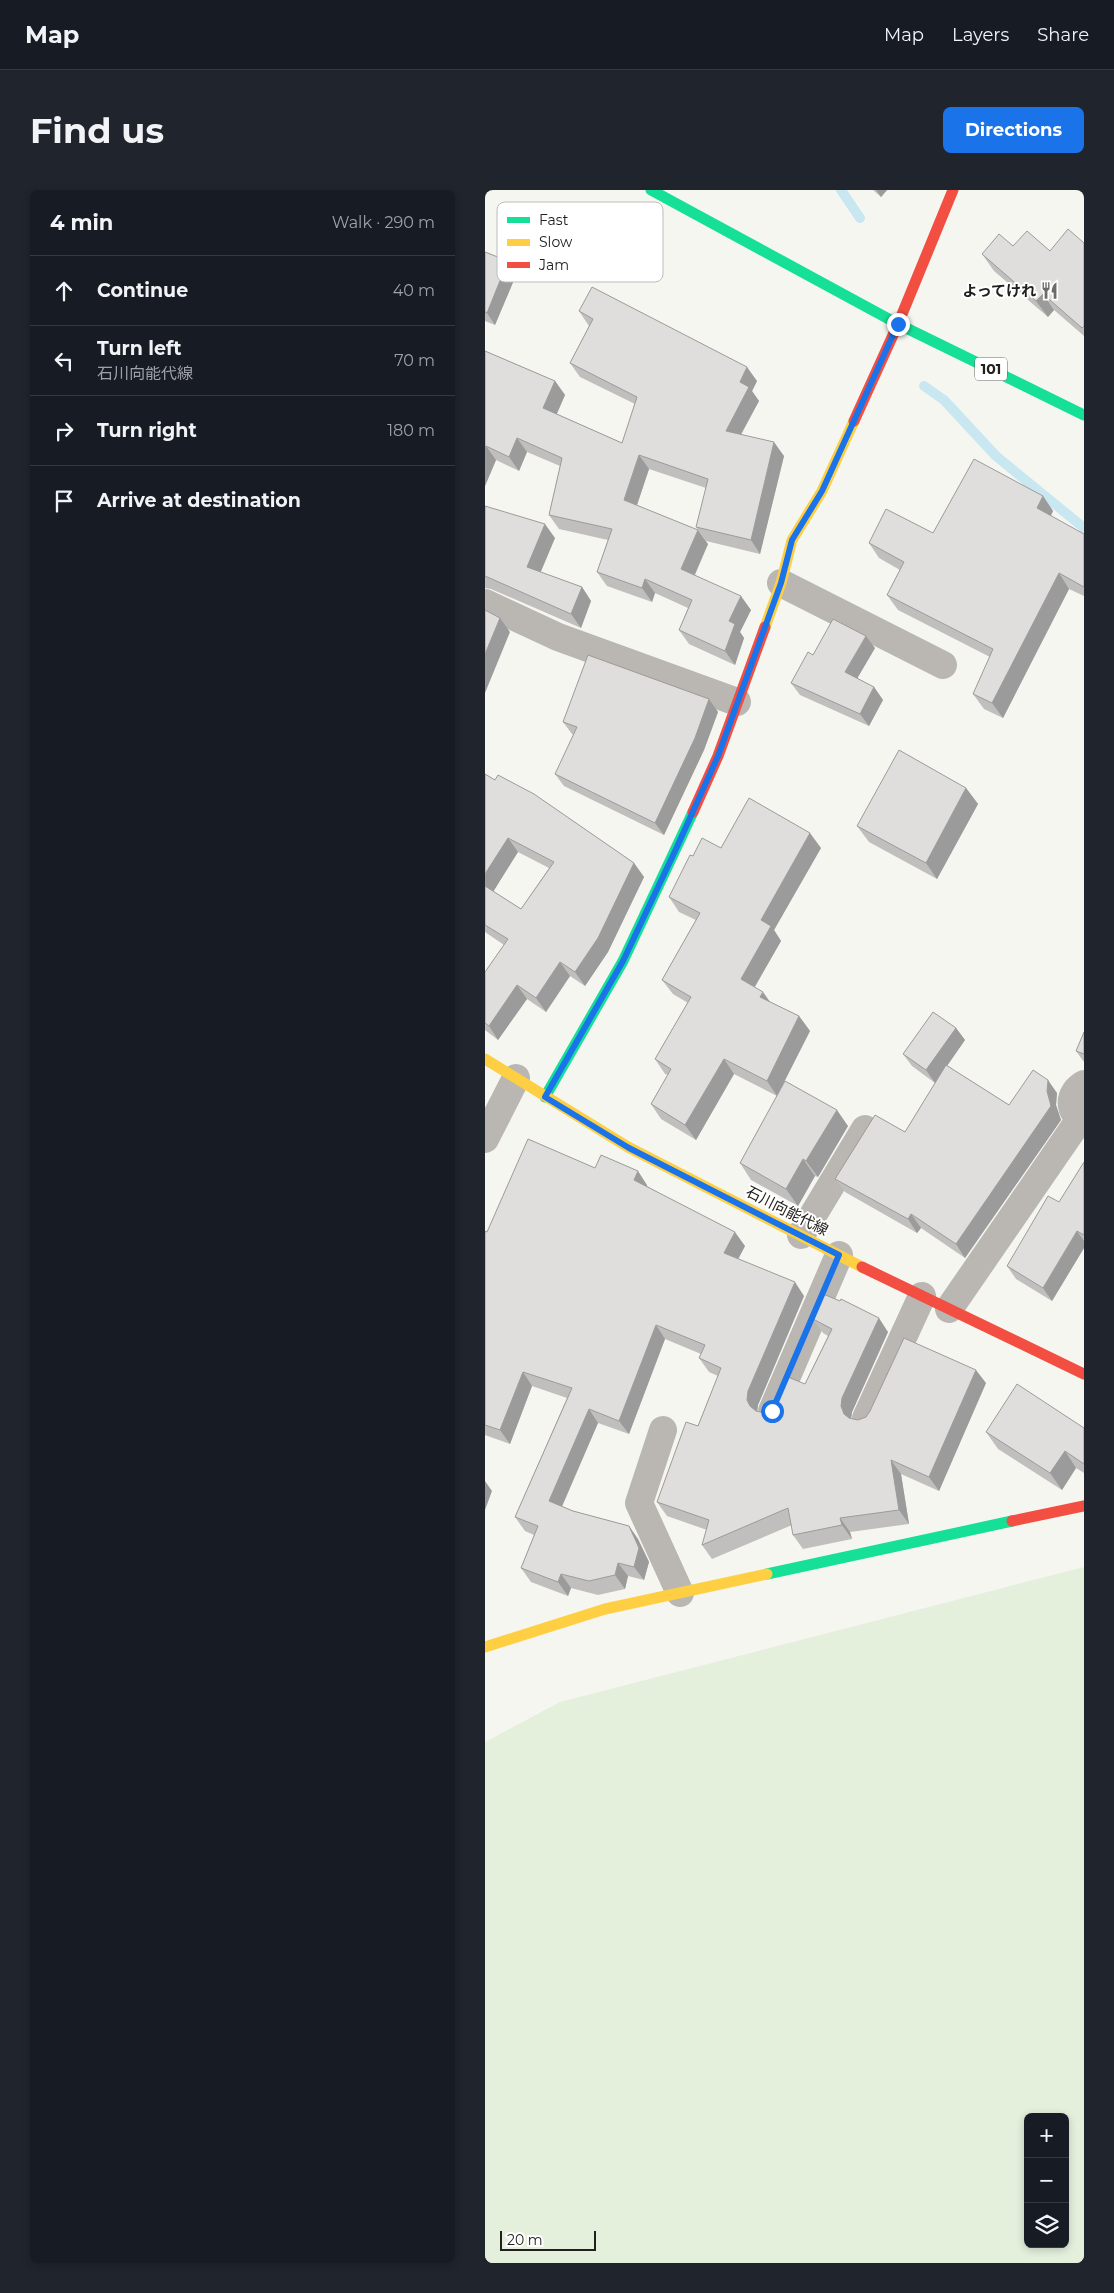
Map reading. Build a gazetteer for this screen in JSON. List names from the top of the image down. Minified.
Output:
{"streets":{"main road":["101","石川向能代線"]},"places":{"restaurant":["よってけれ"]},"legend":["Fast","Slow","Jam"],"scale_bar":"20 m","page":{"header":"Map","nav":["Map","Layers","Share"],"buttons":"Directions","title":"Find us","heading":["4 min","Walk · 290 m"],"list":[["Continue","40 m"],["Turn left","石川向能代線","70 m"],["Turn right","180 m"],"Arrive at destination"],"map_buttons":["+","−"],"scale":"20 m"}}
